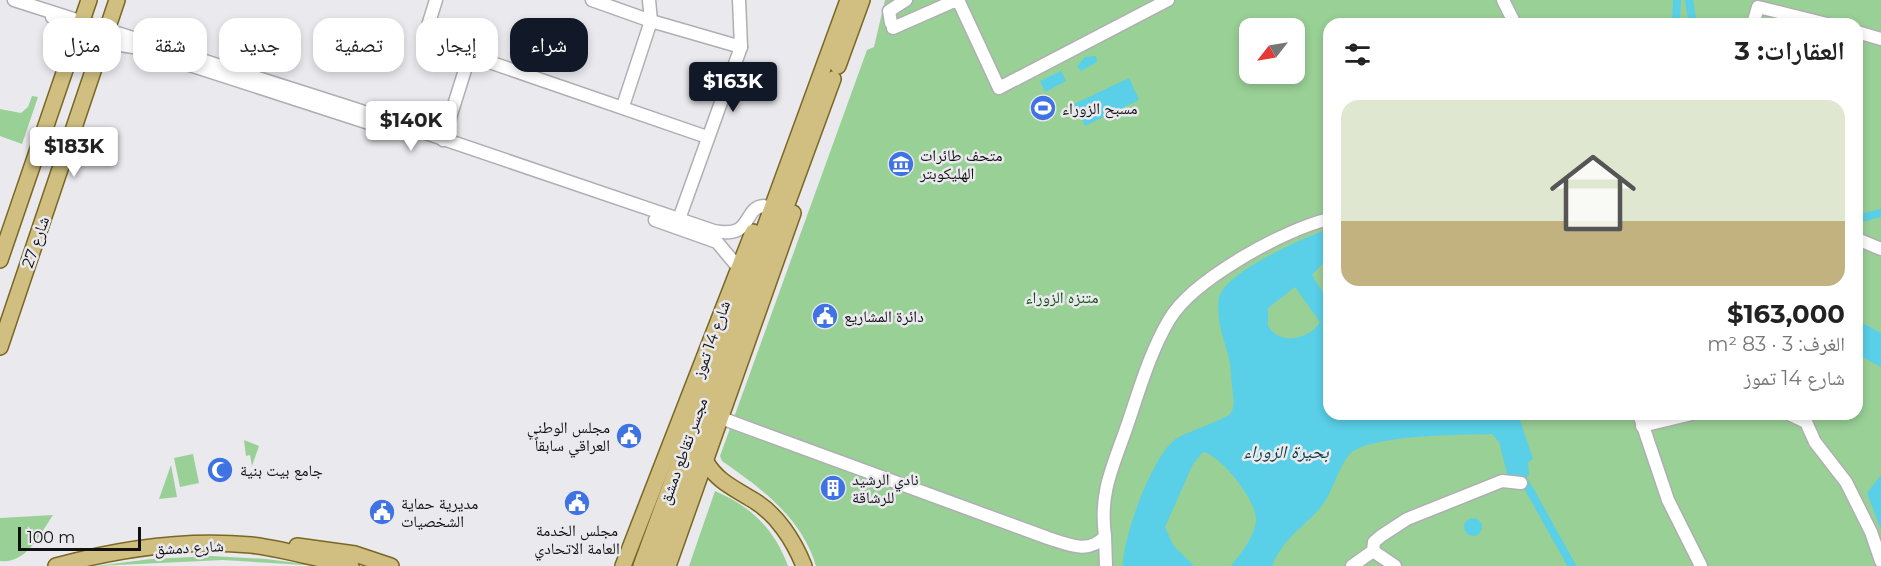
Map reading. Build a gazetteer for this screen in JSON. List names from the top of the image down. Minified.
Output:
{"streets":{"main road":["شارع 27","شارع 14 تموز","مجسر تقاطع دمشق","شارع دمشق"]},"crossings":[["شارع 14 تموز","مجسر تقاطع دمشق"]],"water":["بحيرة الزوراء"],"parks":["متنزه الزوراء"],"places":{"sports":["مسبح الزوراء"],"museum":["متحف طائرات الهليكوبتر"],"public building":["دائرة المشاريع","مجلس الوطني العراقي سابقاً","مجلس الخدمة العامة الاتحادي","مديرية حماية الشخصيات"],"mosque":["جامع بيت بنية"],"building":["نادي الرشيد للرشاقة"]},"scale_bar":"100 m","north":"bottom left","page":{"chip":["شراء","إيجار","تصفية","جديد","شقة","منزل"],"heading":"العقارات: 3","price":["$163K","$140K","$183K"],"list":[{"name":"$163,000","note":"الغرف: 3 · 83 m² · شارع 14 تموز"}],"scale":"100 m"}}
